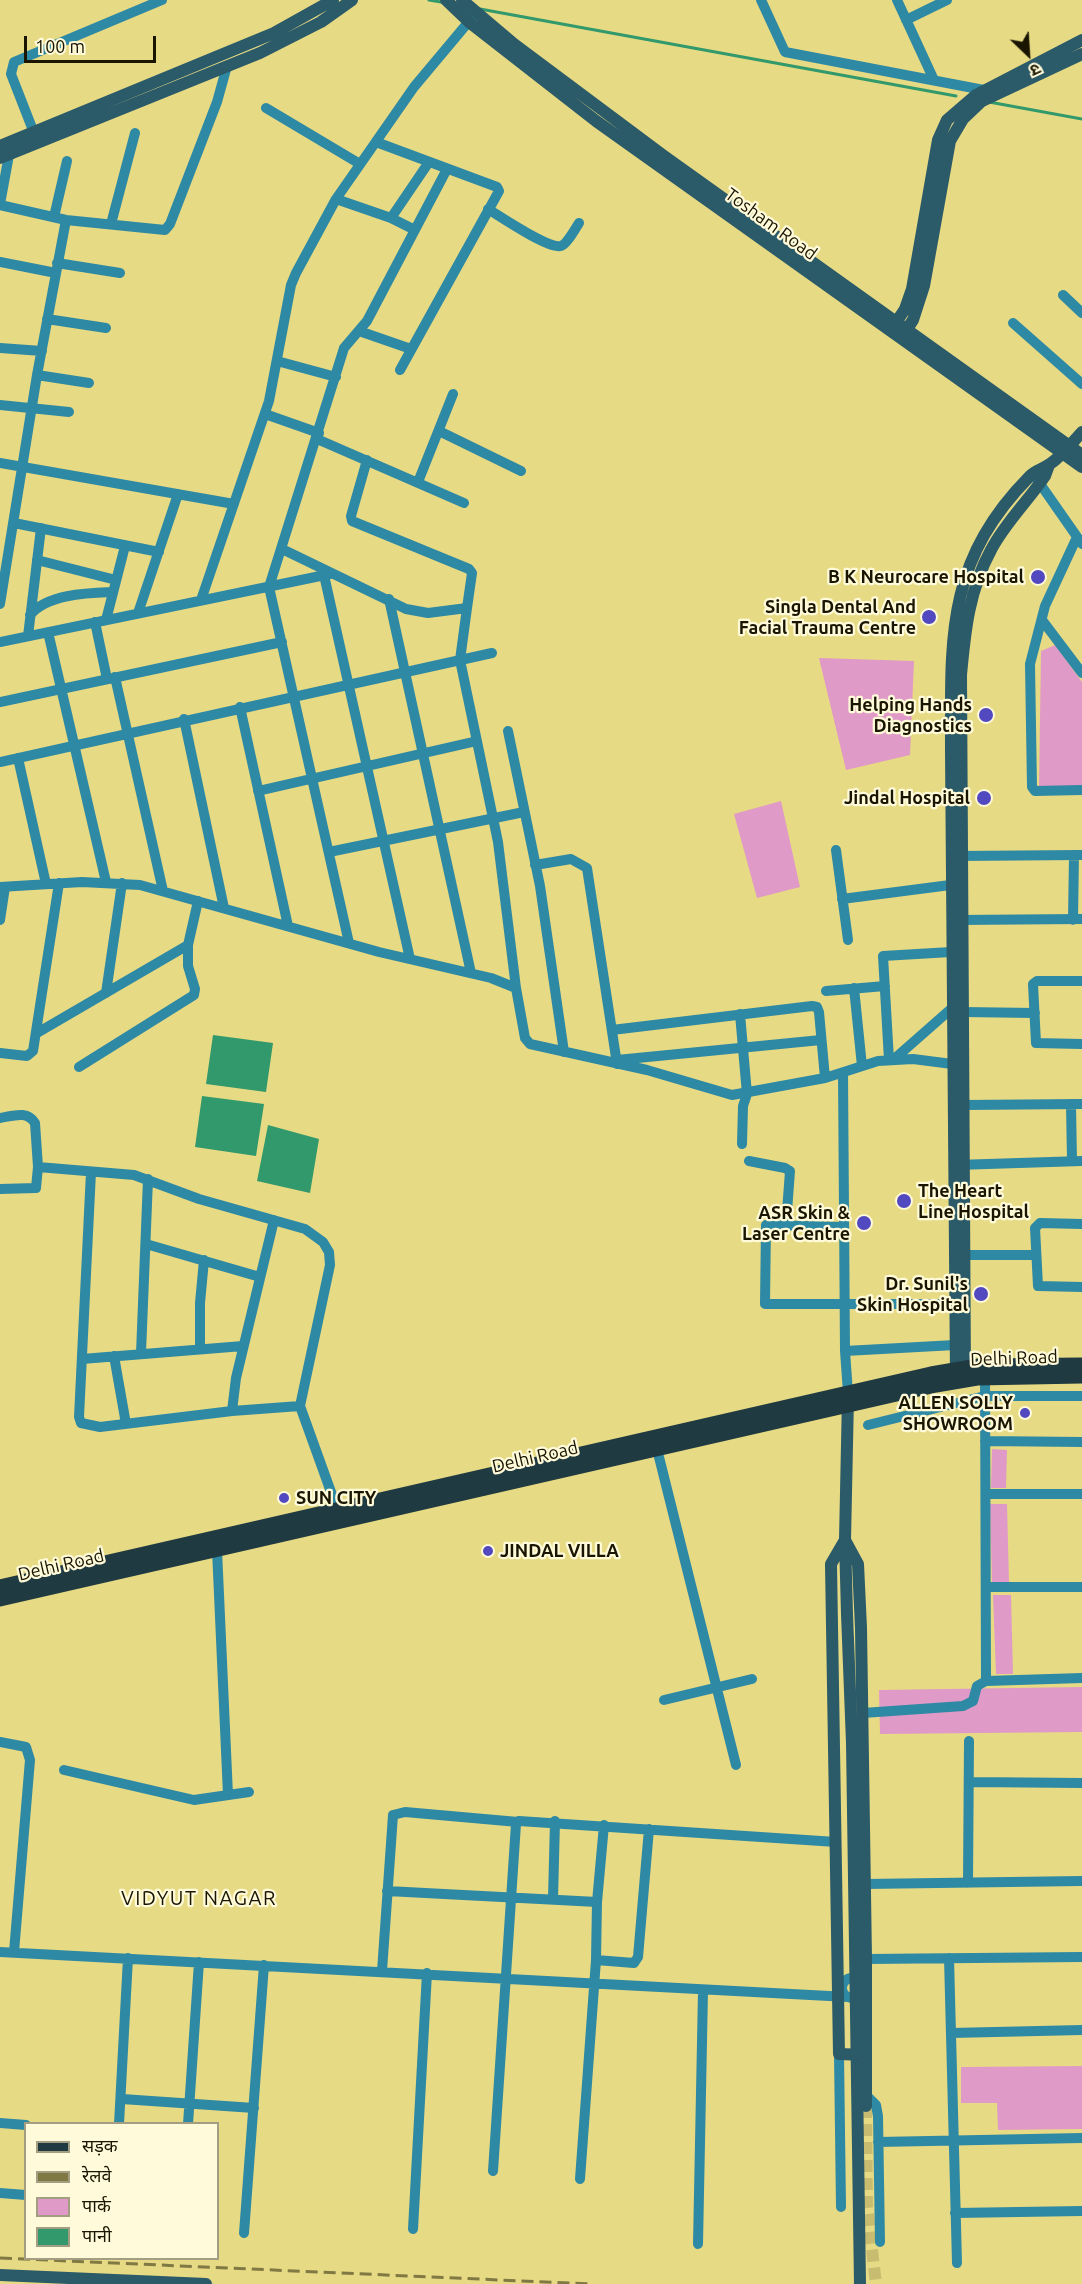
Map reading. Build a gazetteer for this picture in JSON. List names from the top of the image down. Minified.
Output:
{"streets":{"main road":["Tosham Road","Delhi Road"]},"districts":["VIDYUT NAGAR"],"places":["B K Neurocare Hospital","Singla Dental And Facial Trauma Centre","Helping Hands Diagnostics","Jindal Hospital","The Heart Line Hospital","ASR Skin & Laser Centre","Dr. Sunil's Skin Hospital","ALLEN SOLLY SHOWROOM","SUN CITY","JINDAL VILLA"],"legend":["सड़क","रेलवे","पार्क","पानी"],"scale_bar":"100 m","north":"bottom right"}
